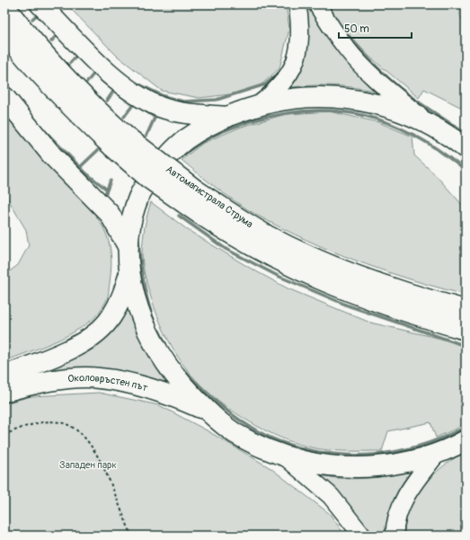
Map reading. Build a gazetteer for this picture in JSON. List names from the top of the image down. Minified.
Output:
{"streets":{"highway":["Автомагистрала Струма","Околовръстен път"]},"parks":["Западен парк"],"scale_bar":"50 m"}
